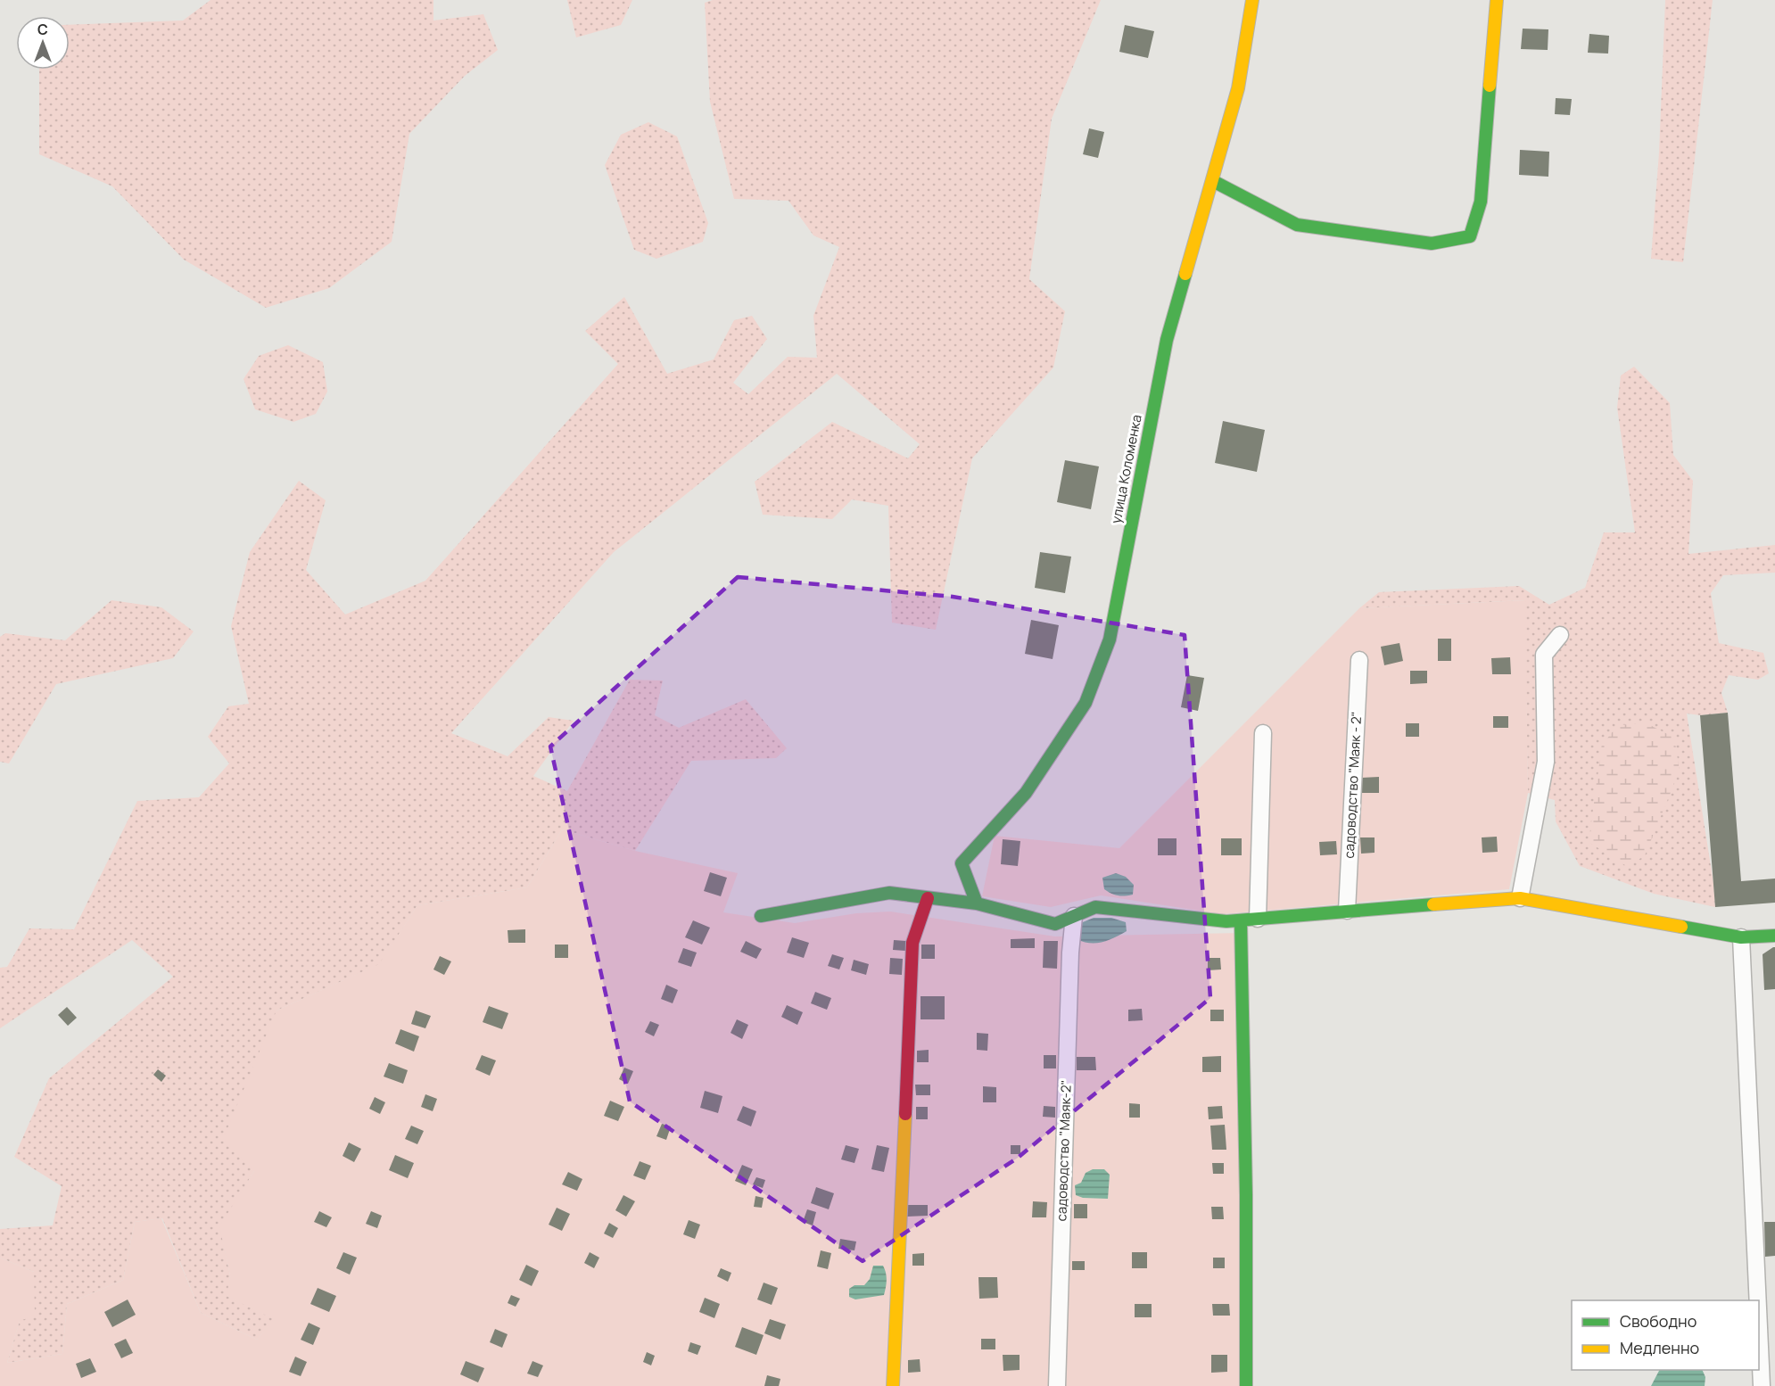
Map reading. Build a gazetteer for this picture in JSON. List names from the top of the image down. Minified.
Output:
{"streets":{"street":["улица Коломенка","садоводство \"Маяк - 2\"","садоводство \"Маяк-2\""]},"legend":["Свободно","Медленно"],"north":"top"}
